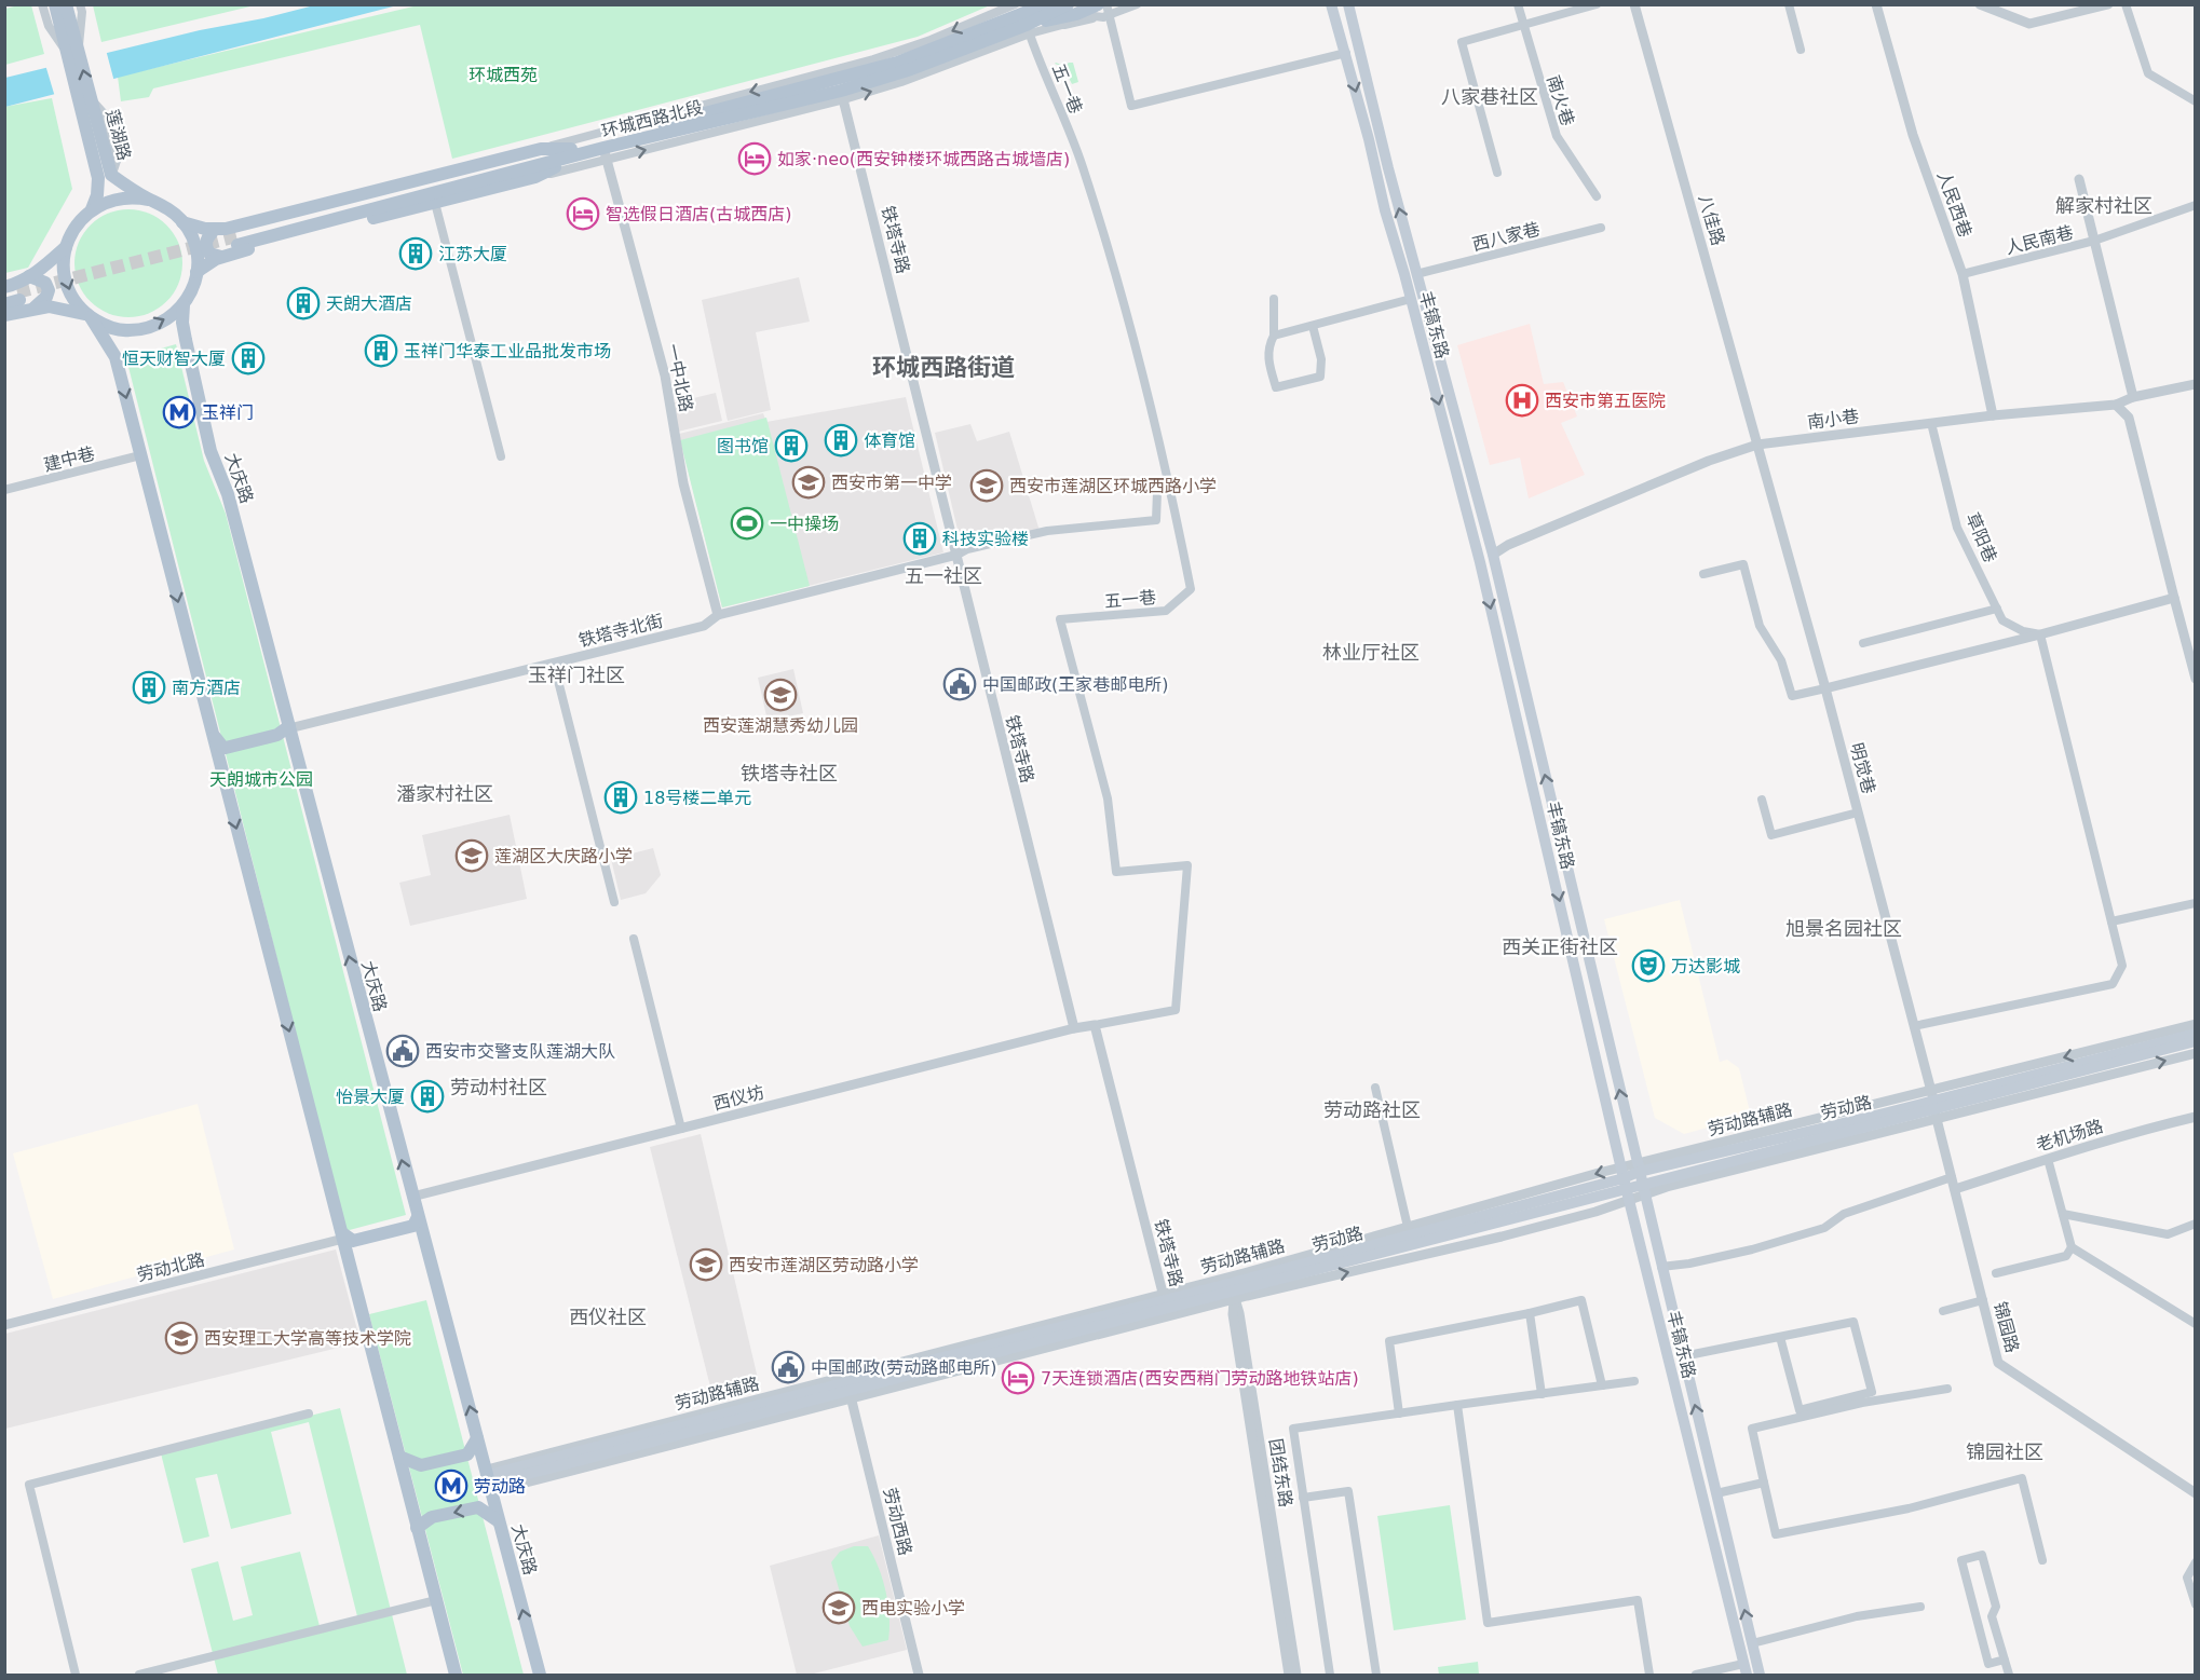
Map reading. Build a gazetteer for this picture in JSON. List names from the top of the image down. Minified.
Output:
{"streets":{"main road":["环城西路北段","莲湖路","丰镐东路","大庆路","劳动路"],"street":["五一巷","南火巷","人民西巷","八佳路","西八家巷","铁塔寺路","人民南巷","一中北路","南小巷","建中巷","草阳巷","铁塔寺北街","明觉巷","西仪坊","劳动路辅路","老机场路","劳动北路","锦园路","团结东路","劳动西路"]},"crossings":[["五一巷","环城西路北段"],["五一巷","铁塔寺路"],["环城西路北段","铁塔寺路"],["环城西路北段","一中北路"],["莲湖路","大庆路"],["人民西巷","人民南巷"],["人民西巷","南小巷"],["八佳路","南小巷"],["八佳路","明觉巷"],["西八家巷","丰镐东路"],["铁塔寺路","铁塔寺北街"],["铁塔寺路","西仪坊"],["铁塔寺路","劳动路"],["丰镐东路","南小巷"],["丰镐东路","劳动路"],["丰镐东路","劳动路辅路"],["一中北路","铁塔寺北街"],["南小巷","草阳巷"],["南小巷","明觉巷"],["大庆路","铁塔寺北街"],["大庆路","西仪坊"],["大庆路","劳动路"],["明觉巷","劳动路"],["明觉巷","劳动路辅路"],["明觉巷","锦园路"],["劳动路","劳动路辅路"],["劳动路","锦园路"],["劳动路","团结东路"],["劳动路","劳动西路"],["劳动路辅路","锦园路"],["劳动路辅路","团结东路"],["老机场路","锦园路"]],"districts":["八家巷社区","解家村社区","环城西路街道","五一社区","林业厅社区","玉祥门社区","铁塔寺社区","潘家村社区","旭景名园社区","西关正街社区","劳动村社区","劳动路社区","西仪社区","锦园社区"],"parks":["环城西苑","天朗城市公园"],"places":{"hotel":["如家·neo(西安钟楼环城西路古城墙店)","智选假日酒店(古城西店)","7天连锁酒店(西安西稍门劳动路地铁站店)"],"building":["江苏大厦","天朗大酒店","玉祥门华泰工业品批发市场","恒天财智大厦","体育馆","图书馆","科技实验楼","南方酒店","18号楼二单元","怡景大厦"],"hospital":["西安市第五医院"],"metro station":["玉祥门","劳动路"],"school or university":["西安市第一中学","西安市莲湖区环城西路小学","西安莲湖慧秀幼儿园","莲湖区大庆路小学","西安市莲湖区劳动路小学","西安理工大学高等技术学院","西电实验小学"],"sports":["一中操场"],"public building":["中国邮政(王家巷邮电所)","西安市交警支队莲湖大队","中国邮政(劳动路邮电所)"],"theatre":["万达影城"]}}
